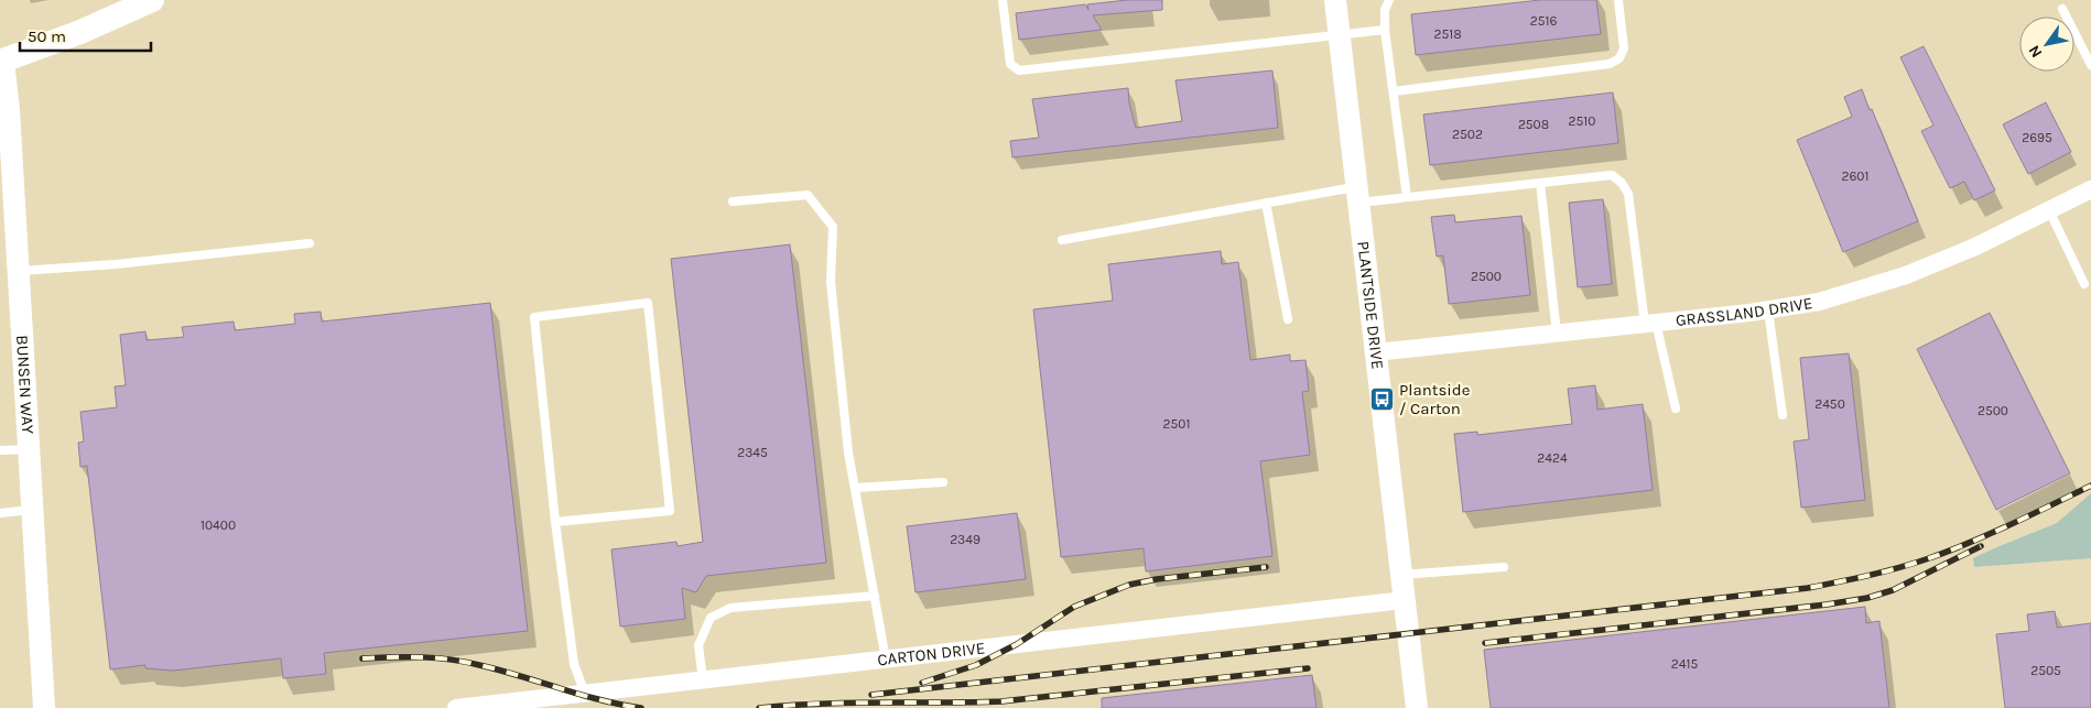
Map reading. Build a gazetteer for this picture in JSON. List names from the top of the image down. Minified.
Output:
{"streets":{"street":["PLANTSIDE DRIVE","GRASSLAND DRIVE","BUNSEN WAY","CARTON DRIVE"]},"crossings":[["PLANTSIDE DRIVE","GRASSLAND DRIVE"],["PLANTSIDE DRIVE","CARTON DRIVE"]],"places":{"bus stop":["Plantside / Carton"]},"house_numbers":["2516","2518","2510","2508","2502","2695","2601","2500","2450","2500","2501","2345","2424","10400","2349","2415","2505"],"scale_bar":"50 m","north":"bottom left"}
